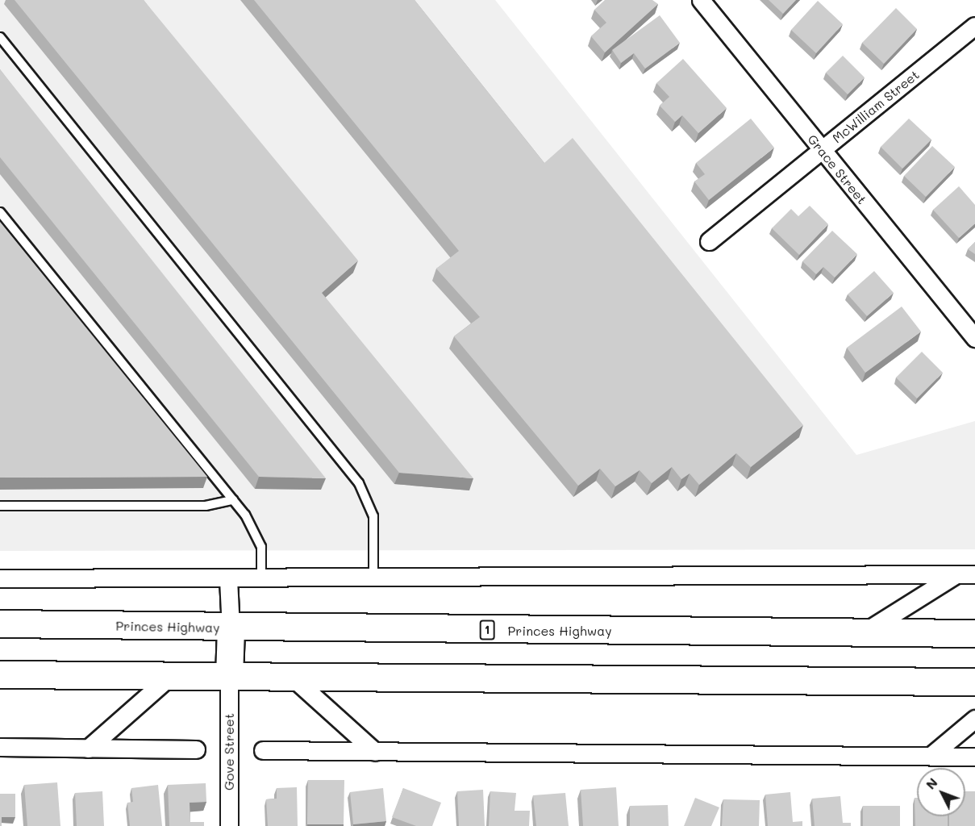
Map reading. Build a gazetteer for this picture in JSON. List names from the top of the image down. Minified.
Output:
{"streets":{"highway":["Princes Highway","1"],"street":["McWilliam Street","Grace Street","Gove Street"]},"crossings":[["McWilliam Street","Grace Street"]],"north":"top left"}
